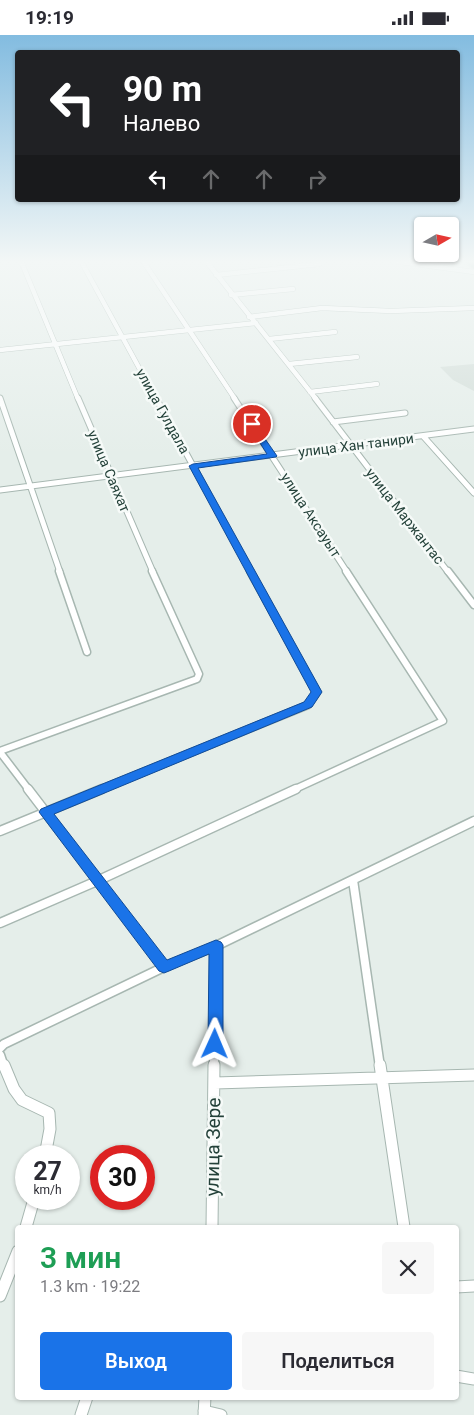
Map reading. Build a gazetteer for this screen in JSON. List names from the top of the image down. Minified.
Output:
{"streets":{"street":["улица Гулдала","улица Хан танири","улица Саяхат","улица Аксауыт","улица Маржантас","улица Зере"]},"crossings":[["улица Гулдала","улица Хан танири"],["улица Хан танири","улица Саяхат"],["улица Хан танири","улица Аксауыт"],["улица Хан танири","улица Маржантас"]],"north":"right","page":{"status":"19:19","turn":["90 m","Налево"],"speed":"27 km/h","limit":"30","heading":["3 мин","1.3 km · 19:22"],"buttons":["Выход","Поделиться"]}}
